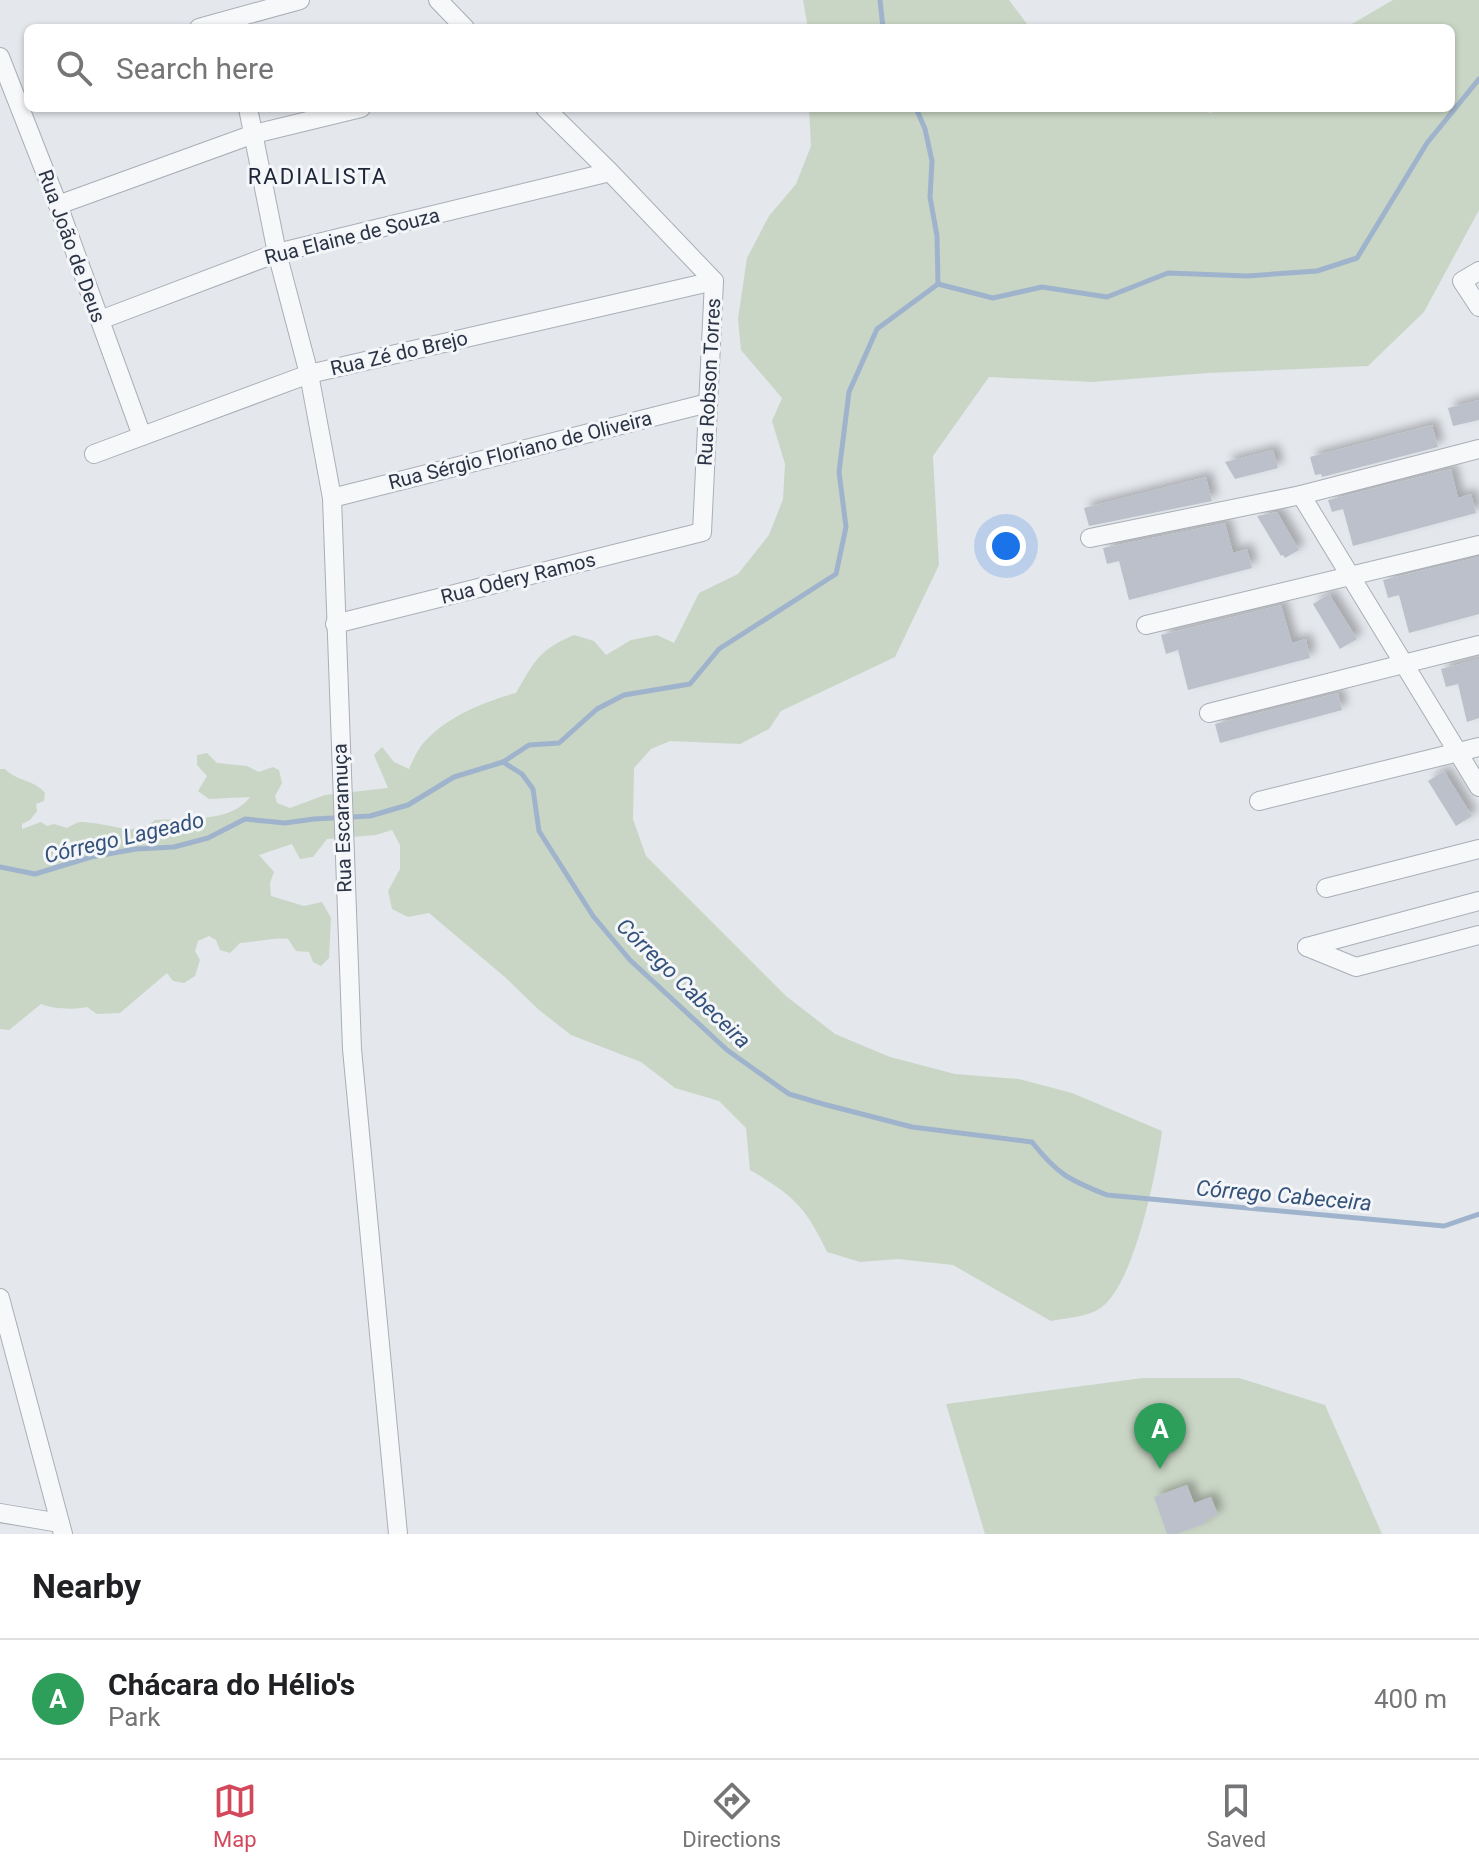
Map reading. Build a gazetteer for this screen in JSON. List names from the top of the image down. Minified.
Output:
{"streets":{"street":["Rua Elaine de Souza","Rua João de Deus","Rua Zé do Brejo","Rua Robson Torres","Rua Sérgio Floriano de Oliveira","Rua Odery Ramos","Rua Escaramuça"]},"crossings":[["Rua Elaine de Souza","Rua João de Deus"],["Rua Elaine de Souza","Rua Robson Torres"],["Rua Elaine de Souza","Rua Escaramuça"],["Rua João de Deus","Rua Zé do Brejo"],["Rua Zé do Brejo","Rua Robson Torres"],["Rua Zé do Brejo","Rua Escaramuça"],["Rua Robson Torres","Rua Sérgio Floriano de Oliveira"],["Rua Robson Torres","Rua Odery Ramos"],["Rua Sérgio Floriano de Oliveira","Rua Escaramuça"],["Rua Odery Ramos","Rua Escaramuça"]],"districts":["RADIALISTA"],"water":["Córrego Lageado","Córrego Cabeceira"],"page":{"search":"Search here","pins":"A","heading":"Nearby","list":[{"mark":"A","name":"Chácara do Hélio's","note":"Park","value":"400 m"}],"nav":["Map","Directions","Saved"]}}
